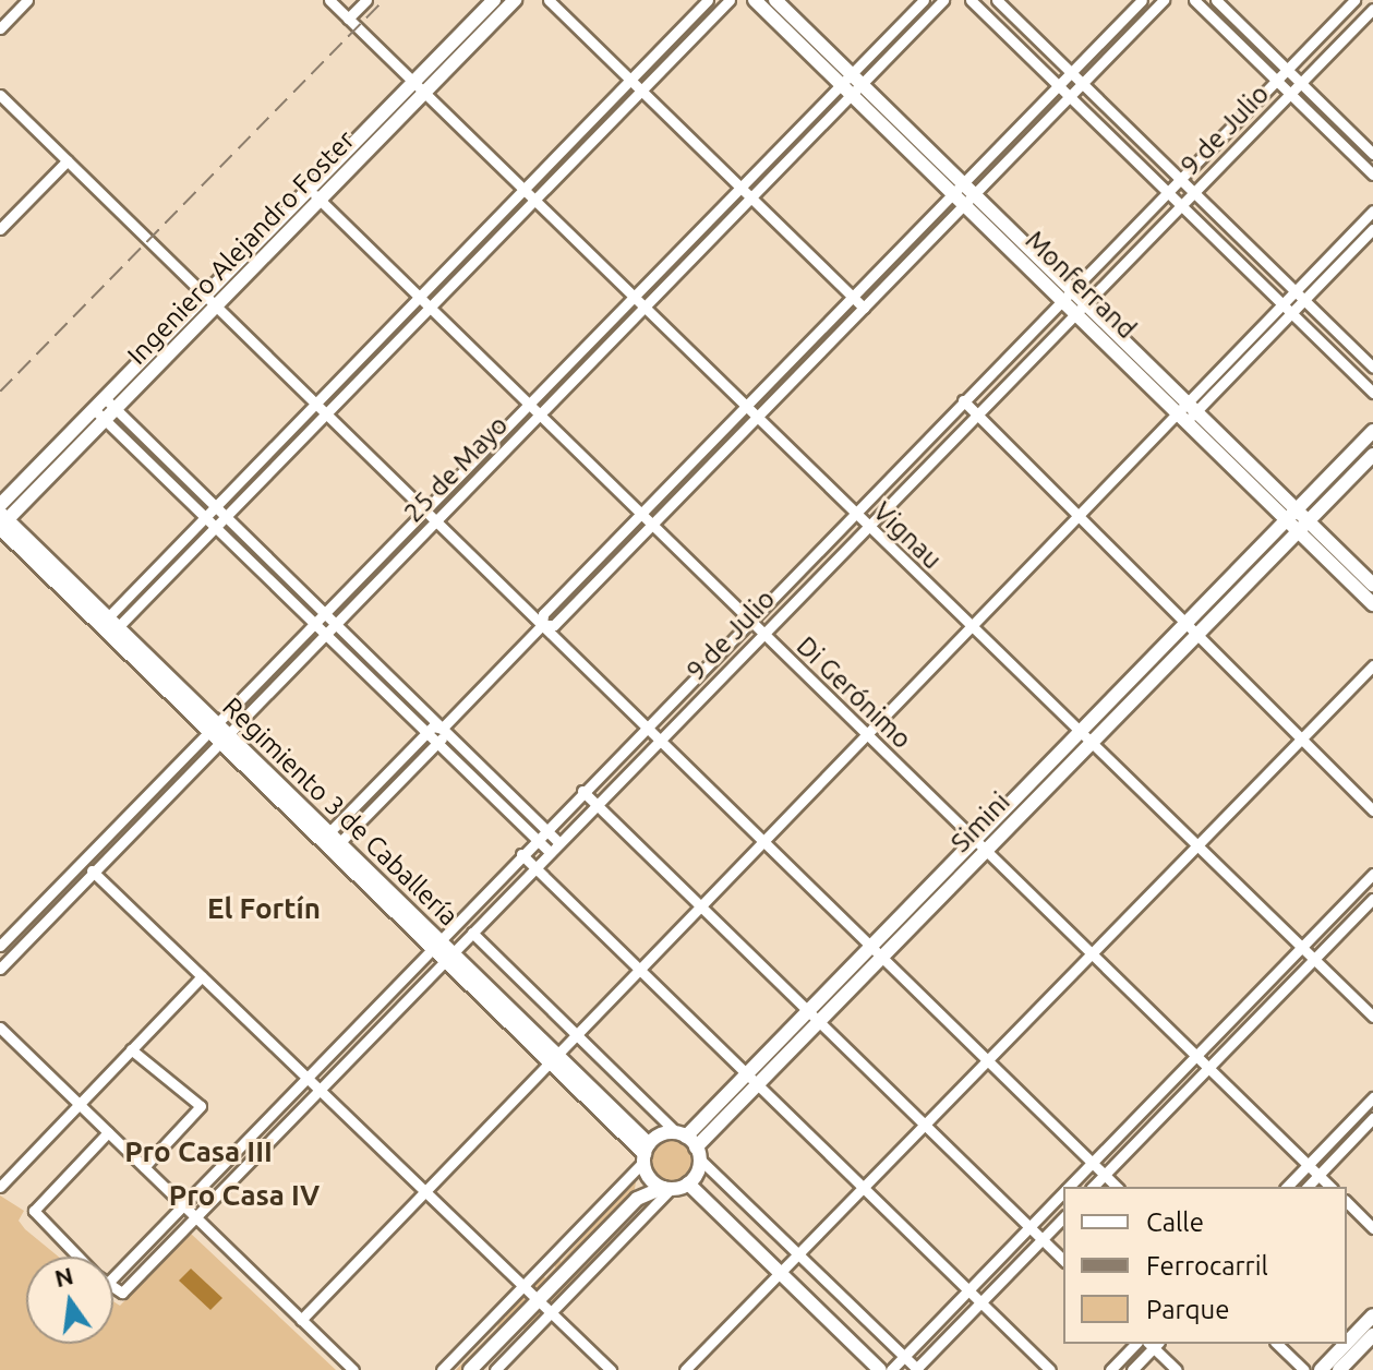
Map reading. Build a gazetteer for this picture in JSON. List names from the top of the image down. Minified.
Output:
{"streets":{"street":["9 de Julio","Ingeniero Alejandro Foster","Monferrand","25 de Mayo","Vignau","Di Gerónimo","Regimiento 3 de Caballería","Simini"]},"crossings":[["9 de Julio","Monferrand"],["9 de Julio","Vignau"],["9 de Julio","Di Gerónimo"],["9 de Julio","Regimiento 3 de Caballería"],["Ingeniero Alejandro Foster","Vignau"],["Ingeniero Alejandro Foster","Di Gerónimo"],["Ingeniero Alejandro Foster","Regimiento 3 de Caballería"],["Monferrand","25 de Mayo"],["Monferrand","Simini"],["25 de Mayo","Vignau"],["25 de Mayo","Di Gerónimo"],["25 de Mayo","Regimiento 3 de Caballería"],["Vignau","Simini"],["Di Gerónimo","Simini"]],"districts":["El Fortín","Pro Casa III","Pro Casa IV"],"legend":["Calle","Ferrocarril","Parque"],"north":"top"}
